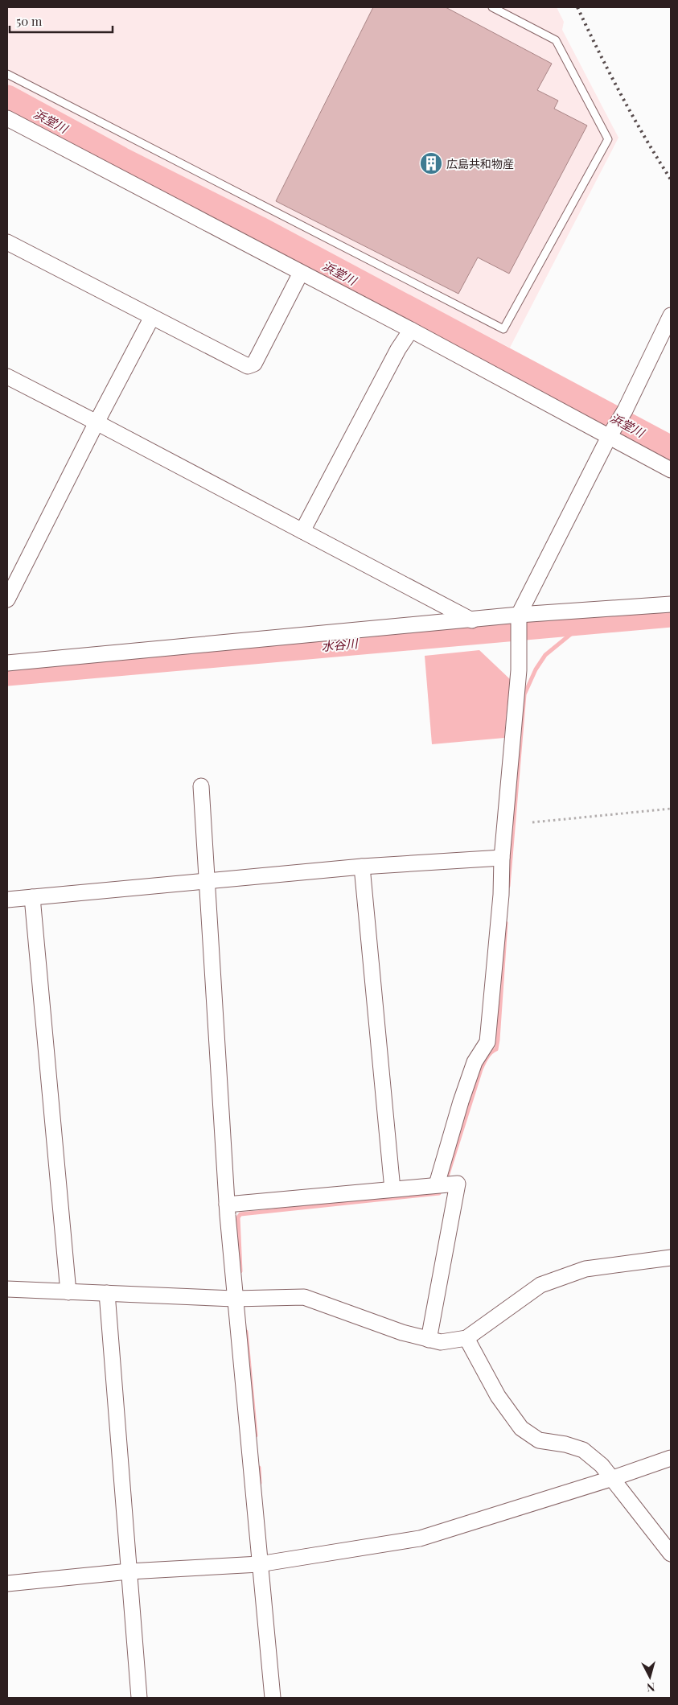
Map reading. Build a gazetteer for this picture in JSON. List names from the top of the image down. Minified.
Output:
{"water":["浜堂川","水谷川"],"places":{"building":["広島共和物産"]},"scale_bar":"50 m","north":"bottom"}
